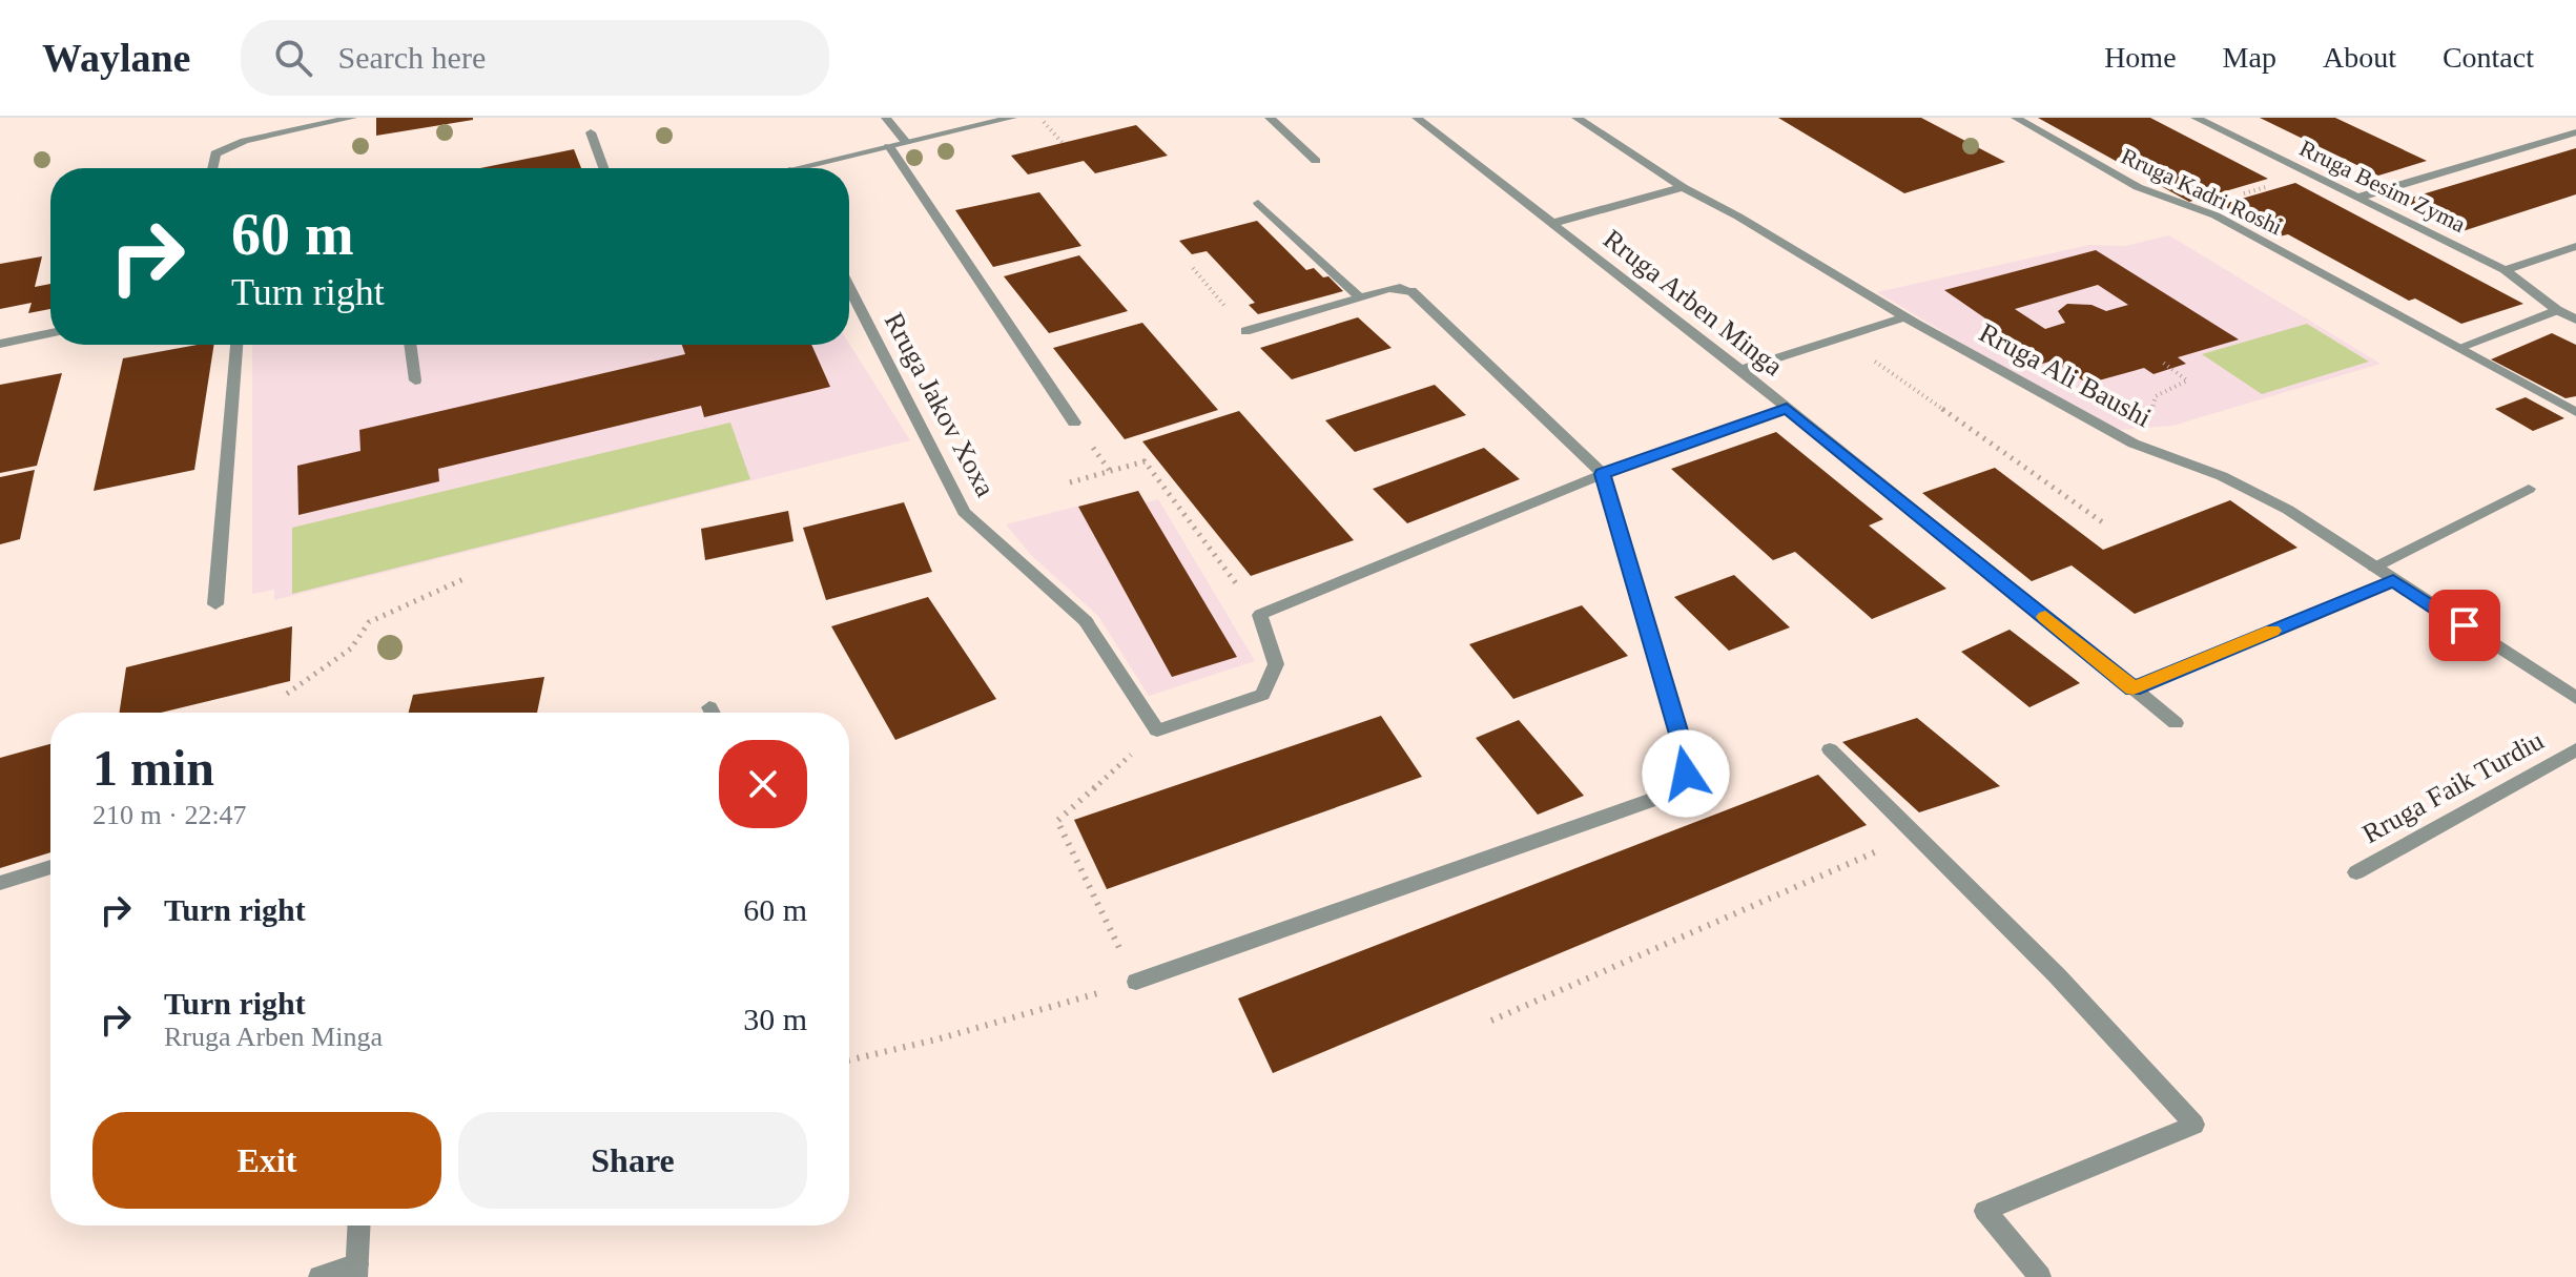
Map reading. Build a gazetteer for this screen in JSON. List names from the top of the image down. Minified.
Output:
{"streets":{"street":["Rruga Besim Zyma","Rruga Kadri Roshi","Rruga Arben Minga","Rruga Ali Baushi","Rruga Jakov Xoxa","Rruga Faik Turdiu"]},"page":{"header":"Waylane","search":"Search here","nav":["Home","Map","About","Contact"],"turn":["60 m","Turn right"],"heading":["1 min","210 m · 22:47"],"list":[{"name":"Turn right","value":"60 m"},{"name":"Turn right","note":"Rruga Arben Minga","value":"30 m"}],"buttons":["Exit","Share"]}}
